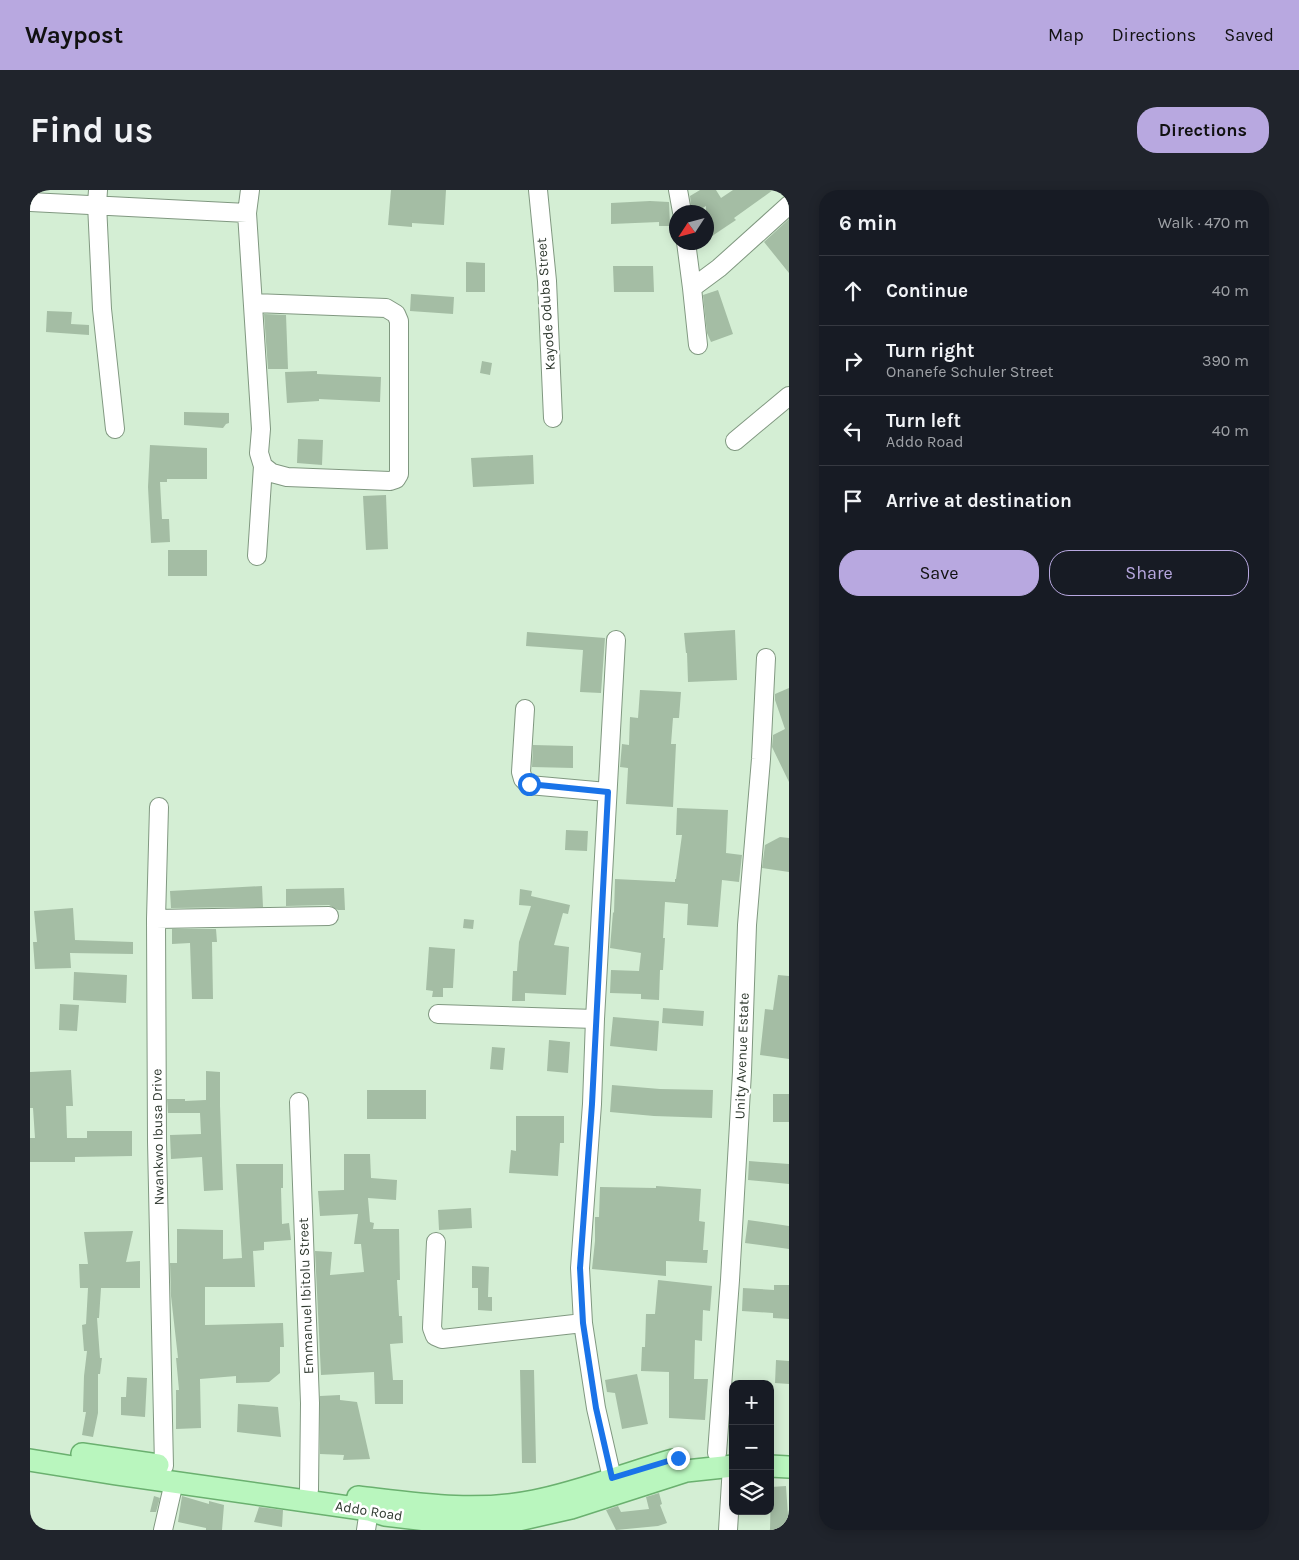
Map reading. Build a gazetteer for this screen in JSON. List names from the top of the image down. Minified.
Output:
{"streets":{"main road":["Addo Road"],"street":["Kayode Oduba Street","Unity Avenue Estate","Nwankwo Ibusa Drive","Emmanuel Ibitolu Street"]},"crossings":[["Unity Avenue Estate","Addo Road"],["Nwankwo Ibusa Drive","Addo Road"],["Emmanuel Ibitolu Street","Addo Road"]],"north":"bottom left","page":{"header":"Waypost","nav":["Map","Directions","Saved"],"buttons":["Directions",["Save","Share"]],"title":"Find us","heading":["6 min","Walk · 470 m"],"list":[["Continue","40 m"],["Turn right","Onanefe Schuler Street","390 m"],["Turn left","Addo Road","40 m"],"Arrive at destination"],"map_buttons":["+","−"]}}
